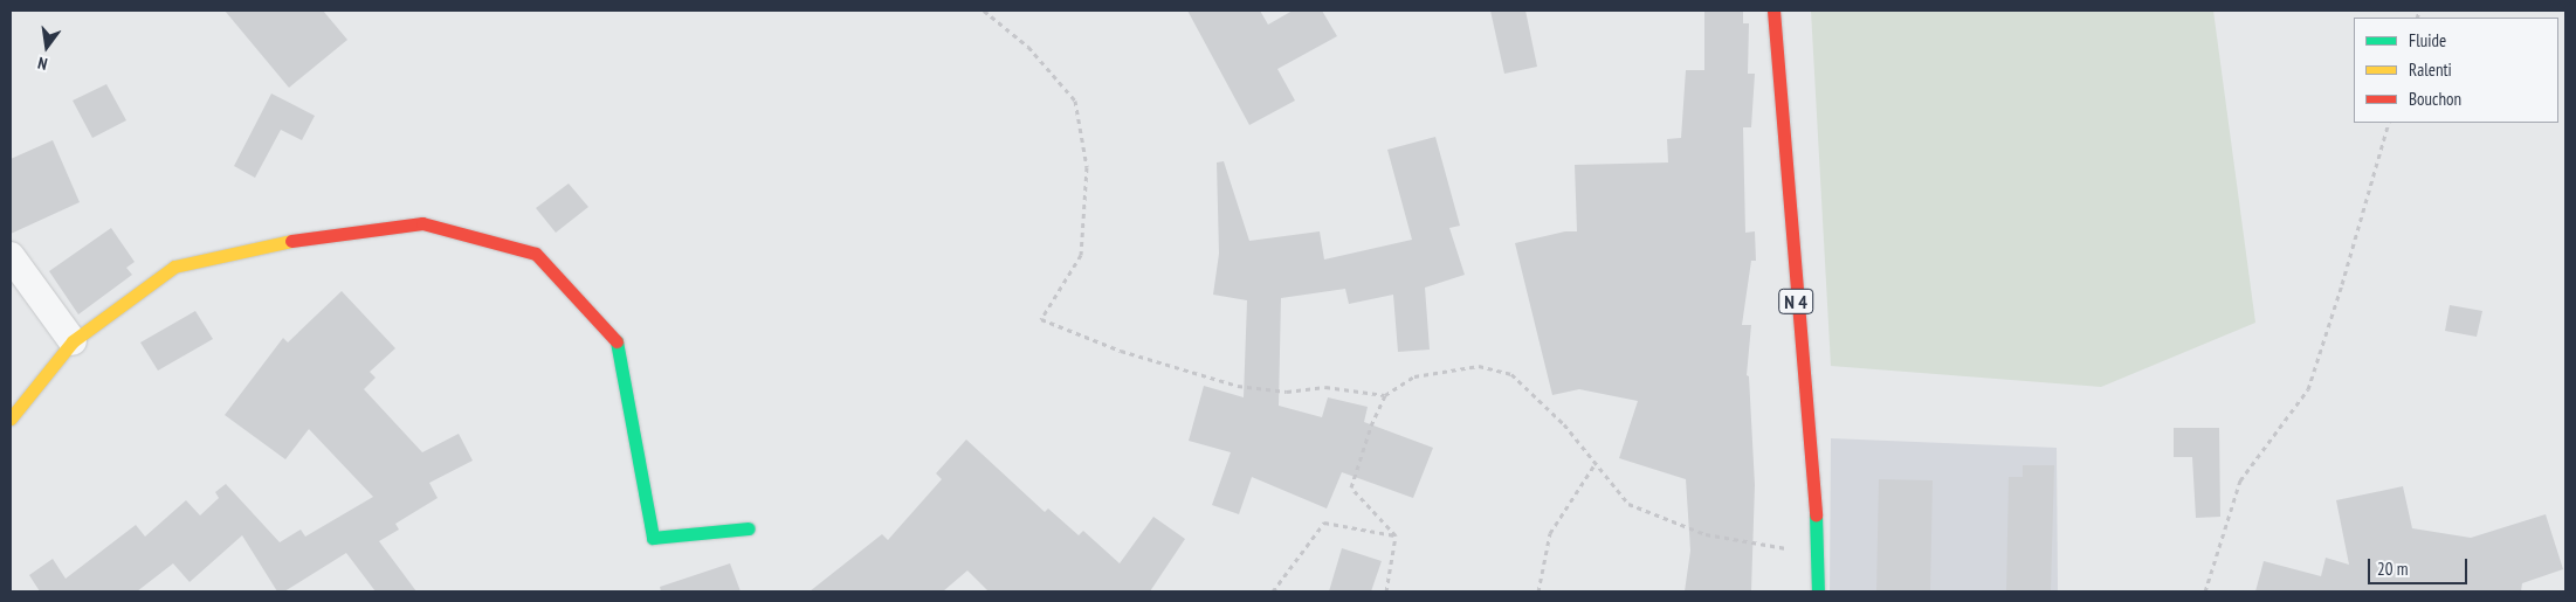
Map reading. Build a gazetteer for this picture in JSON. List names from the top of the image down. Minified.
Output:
{"streets":{"street":["N 4"]},"legend":["Fluide","Ralenti","Bouchon"],"scale_bar":"20 m","north":"bottom"}
